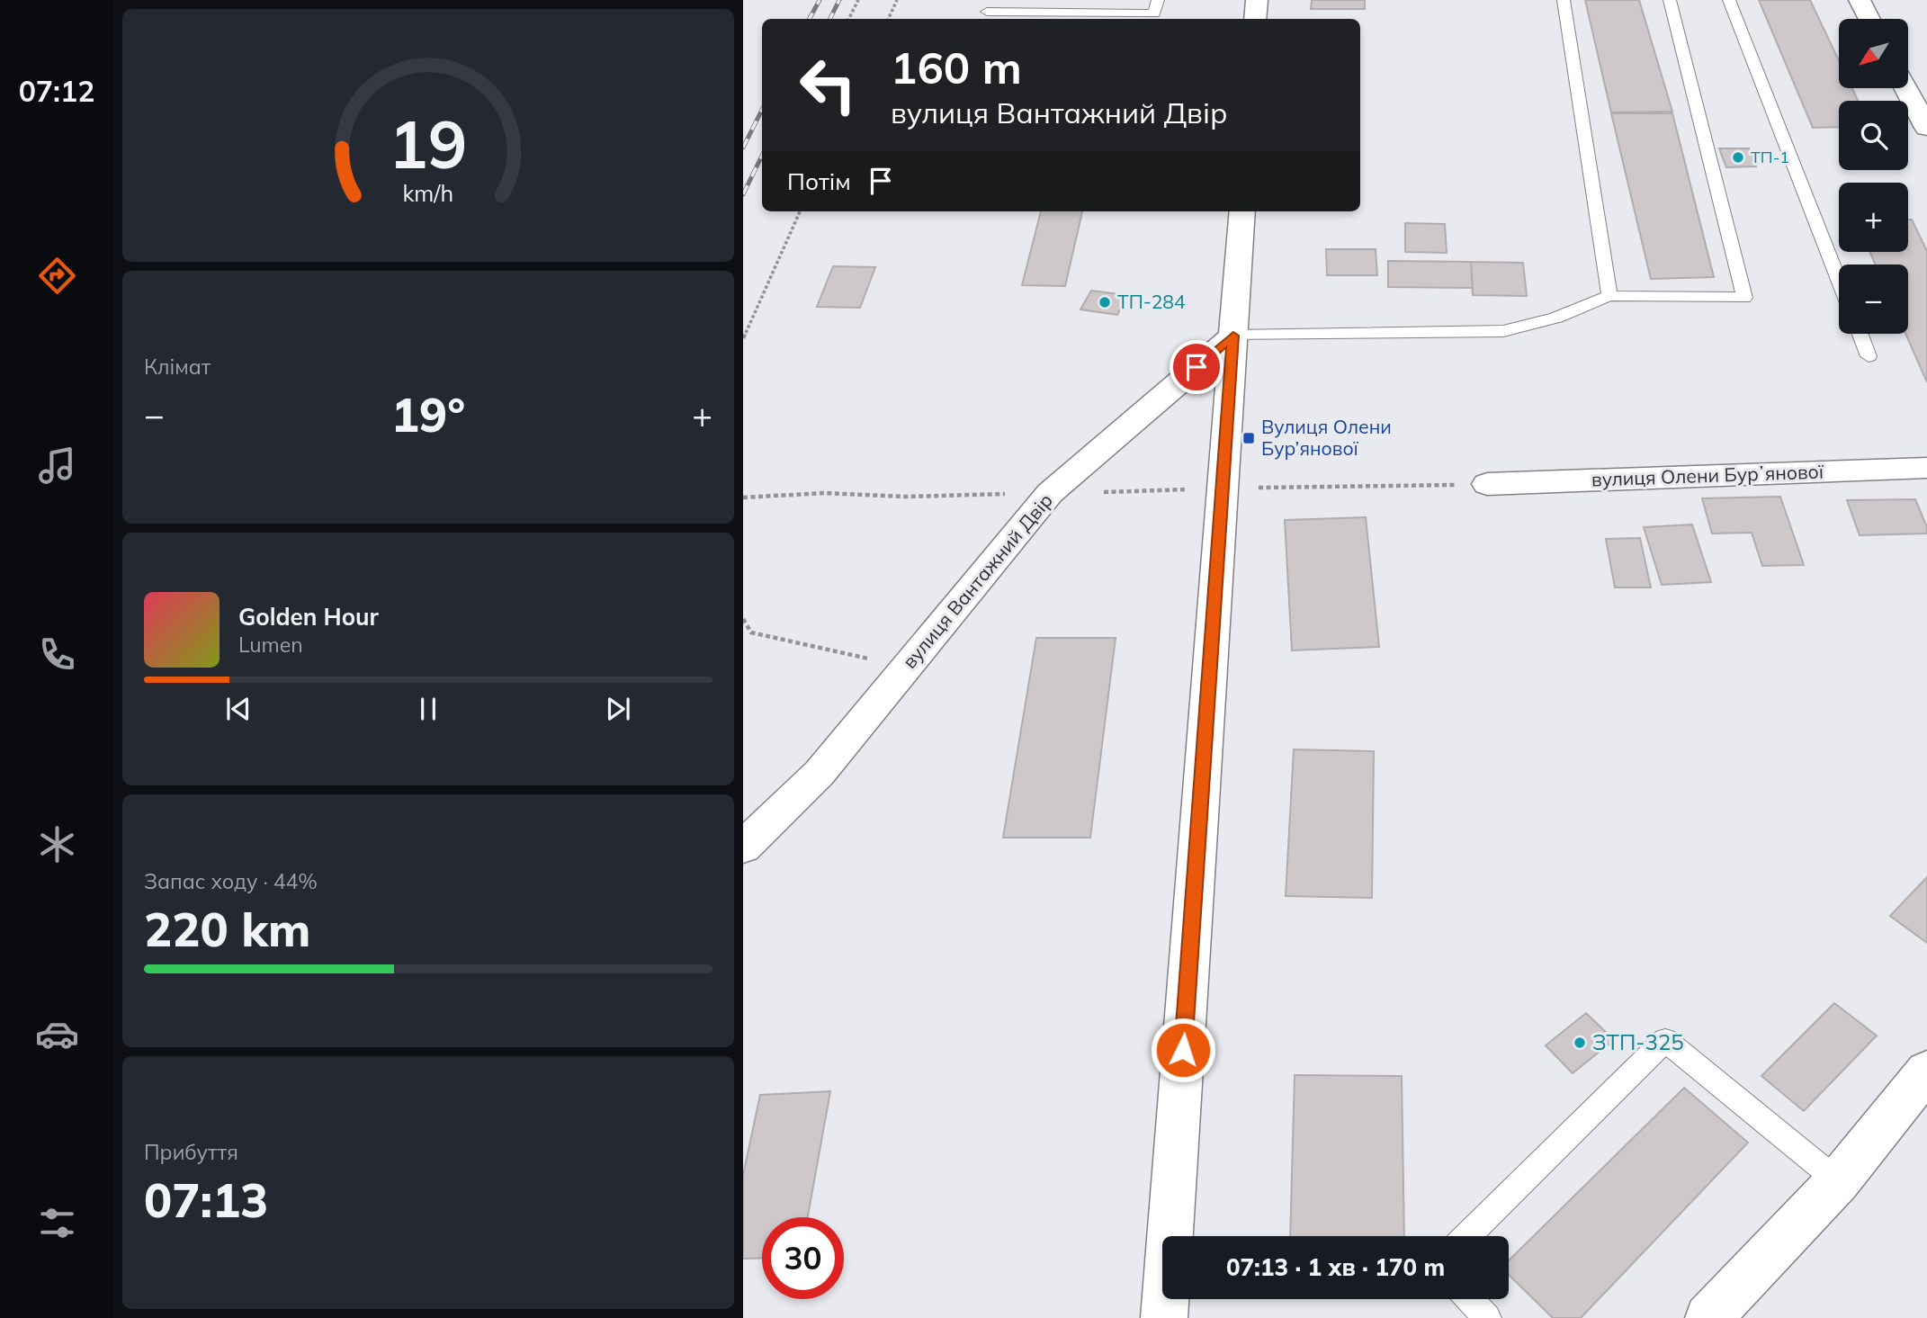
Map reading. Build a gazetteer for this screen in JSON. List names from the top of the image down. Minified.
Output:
{"streets":{"street":["вулиця Олени Бурʼянової","вулиця Вантажний Двір"]},"places":{"other":["ТП-1","ТП-284","ЗТП-325"],"transit":["Вулиця Олени Бур’янової"]},"north":"bottom left","page":{"tabs":"07:12","map_buttons":["+","−"],"turn":["160 m","вулиця Вантажний Двір"],"then":"Потім","tile":["Клімат",["Запас ходу · 44%","220 km"],["Прибуття","07:13"]],"heat":["−","19°","+"],"song":["Golden Hour","Lumen"],"limit":"30","trip":"07:13 · 1 хв · 170 m","gauge":["19","km/h"]}}
